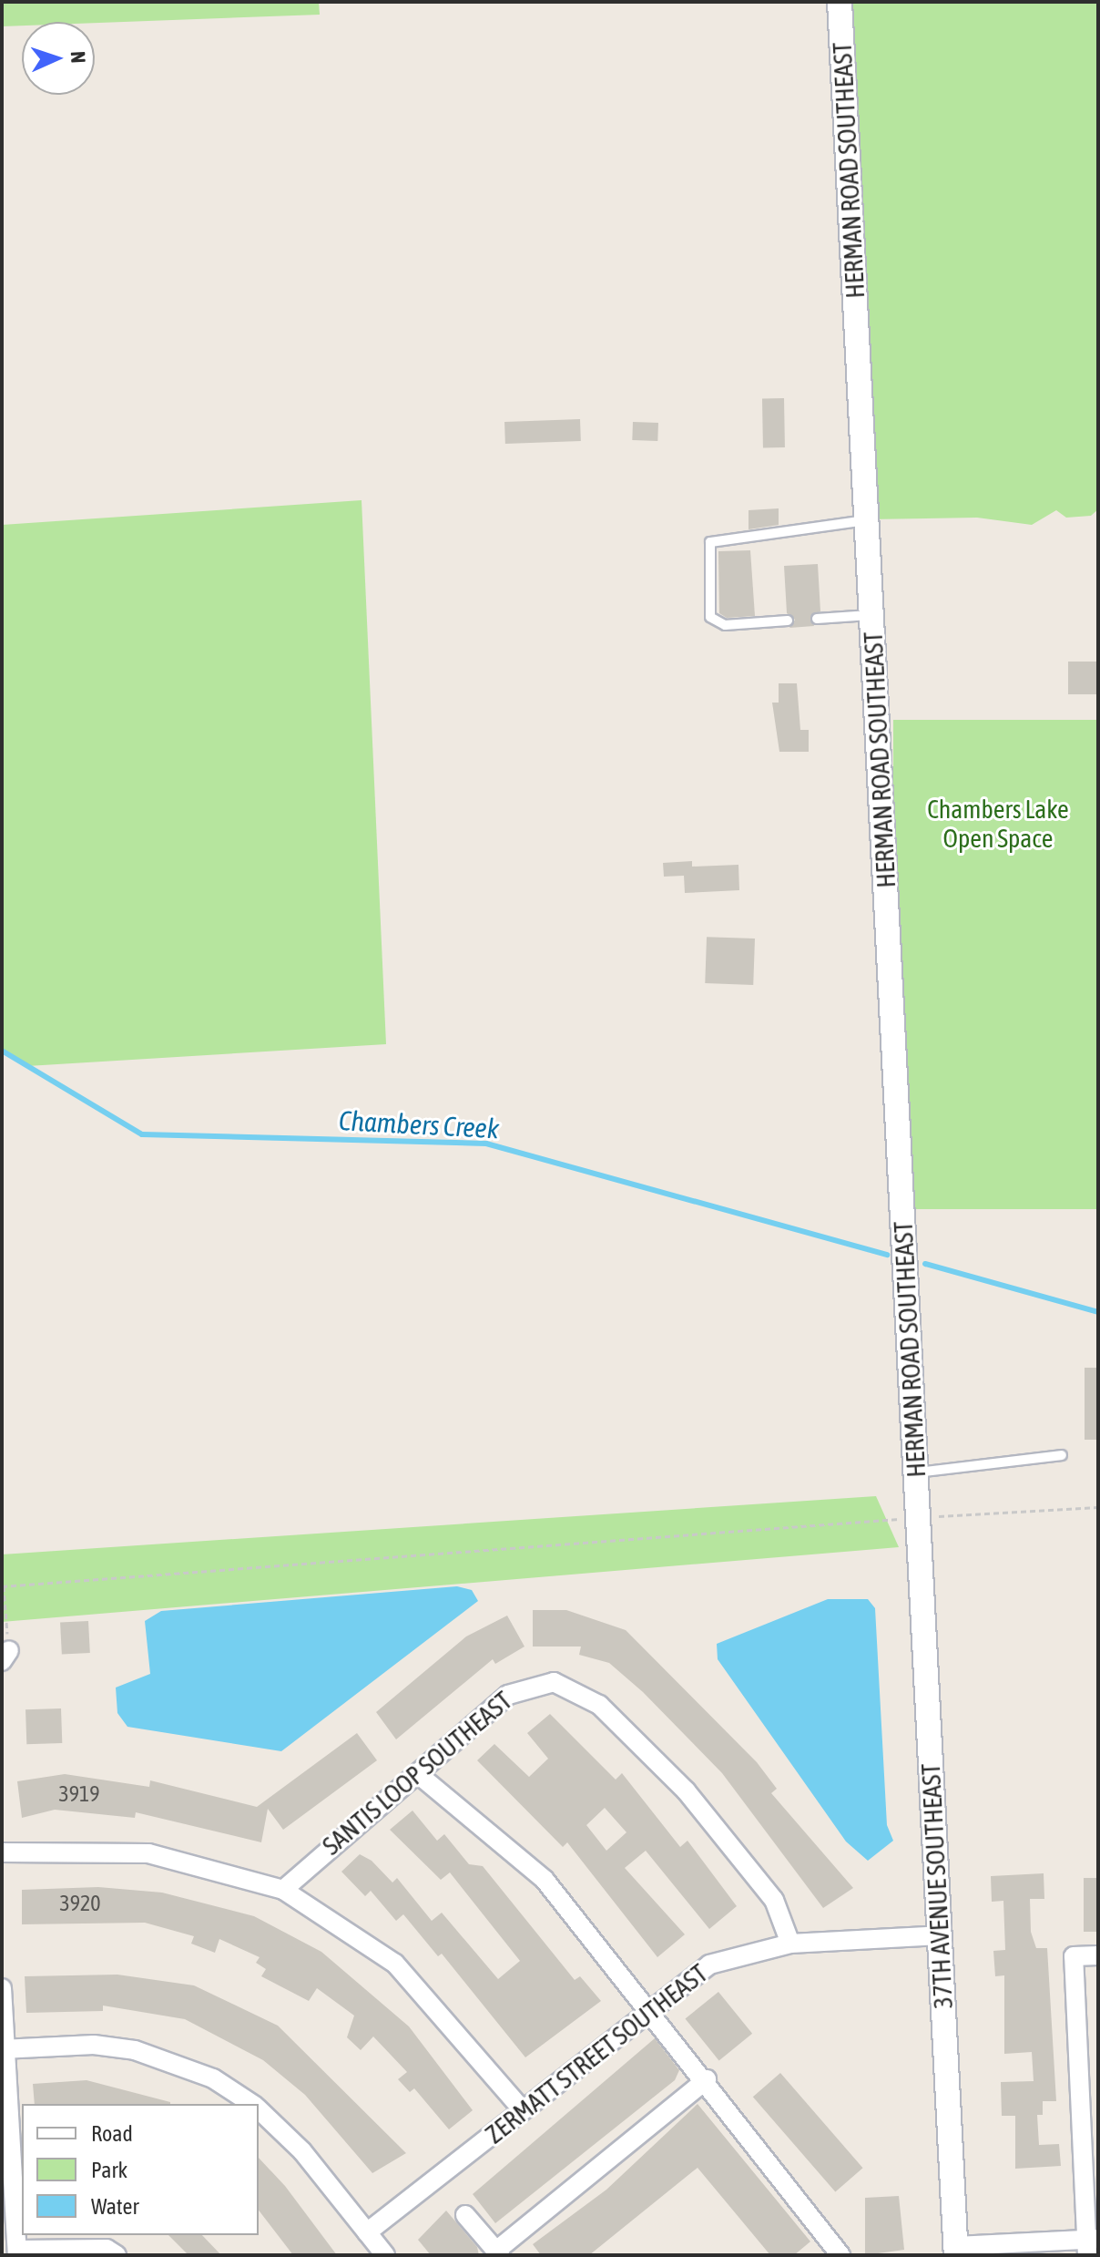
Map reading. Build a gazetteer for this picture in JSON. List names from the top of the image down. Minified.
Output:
{"streets":{"street":["HERMAN ROAD SOUTHEAST","SANTIS LOOP SOUTHEAST","37TH AVENUE SOUTHEAST","ZERMATT STREET SOUTHEAST"]},"crossings":[["HERMAN ROAD SOUTHEAST","37TH AVENUE SOUTHEAST"],["SANTIS LOOP SOUTHEAST","ZERMATT STREET SOUTHEAST"],["37TH AVENUE SOUTHEAST","ZERMATT STREET SOUTHEAST"]],"water":["Chambers Creek"],"parks":["Chambers Lake Open Space"],"house_numbers":["3919","3920"],"legend":["Road","Park","Water"],"north":"right"}
